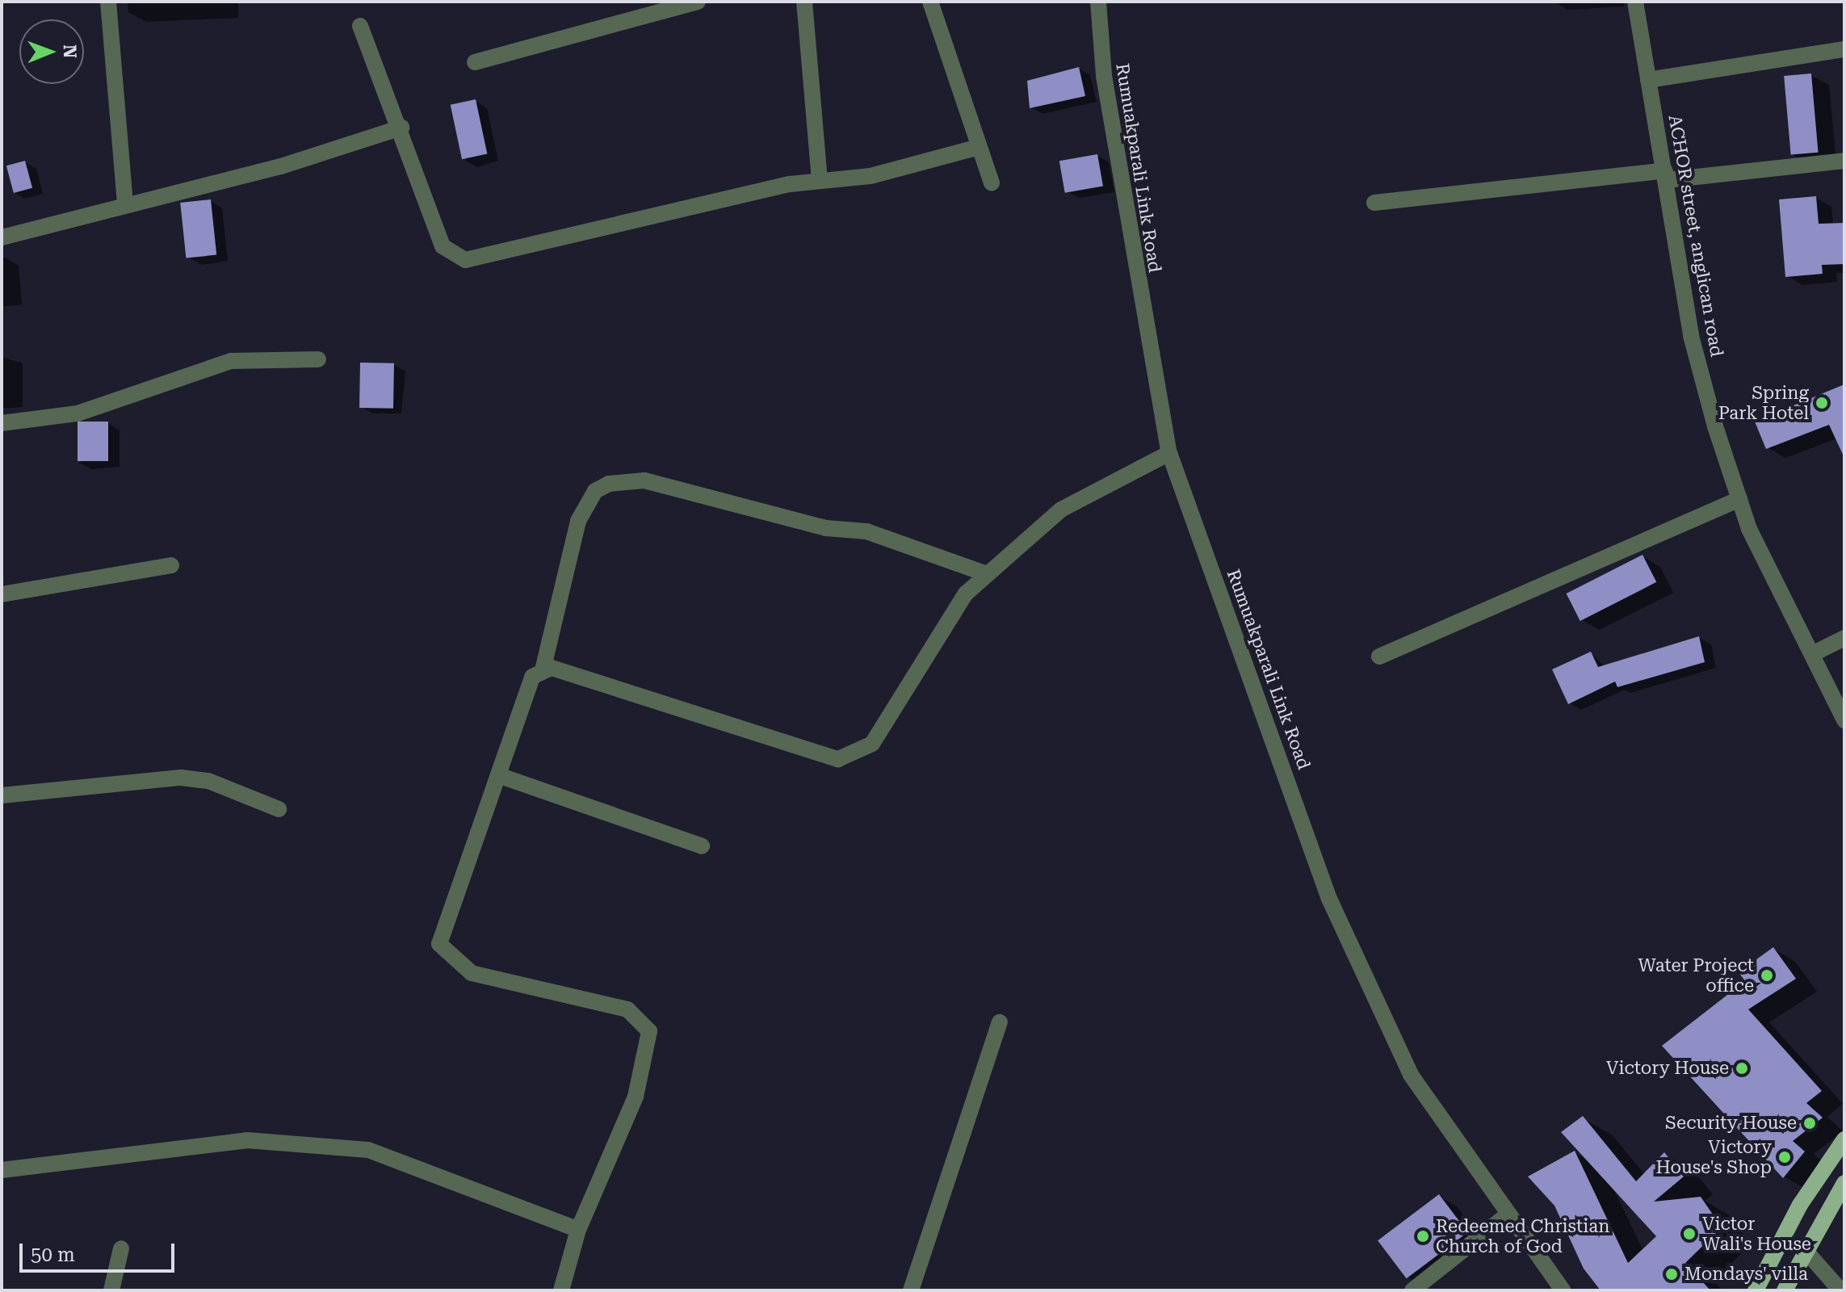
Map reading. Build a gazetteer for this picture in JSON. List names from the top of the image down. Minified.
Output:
{"streets":{"street":["Rumuakparali Link Road","ACHOR street, anglican road"]},"places":["Spring Park Hotel","Water Project office","Victory House","Security House","Victory House's Shop","Victor Wali's House","Redeemed Christian Church of God","Mondays' villa"],"scale_bar":"50 m","north":"right"}
